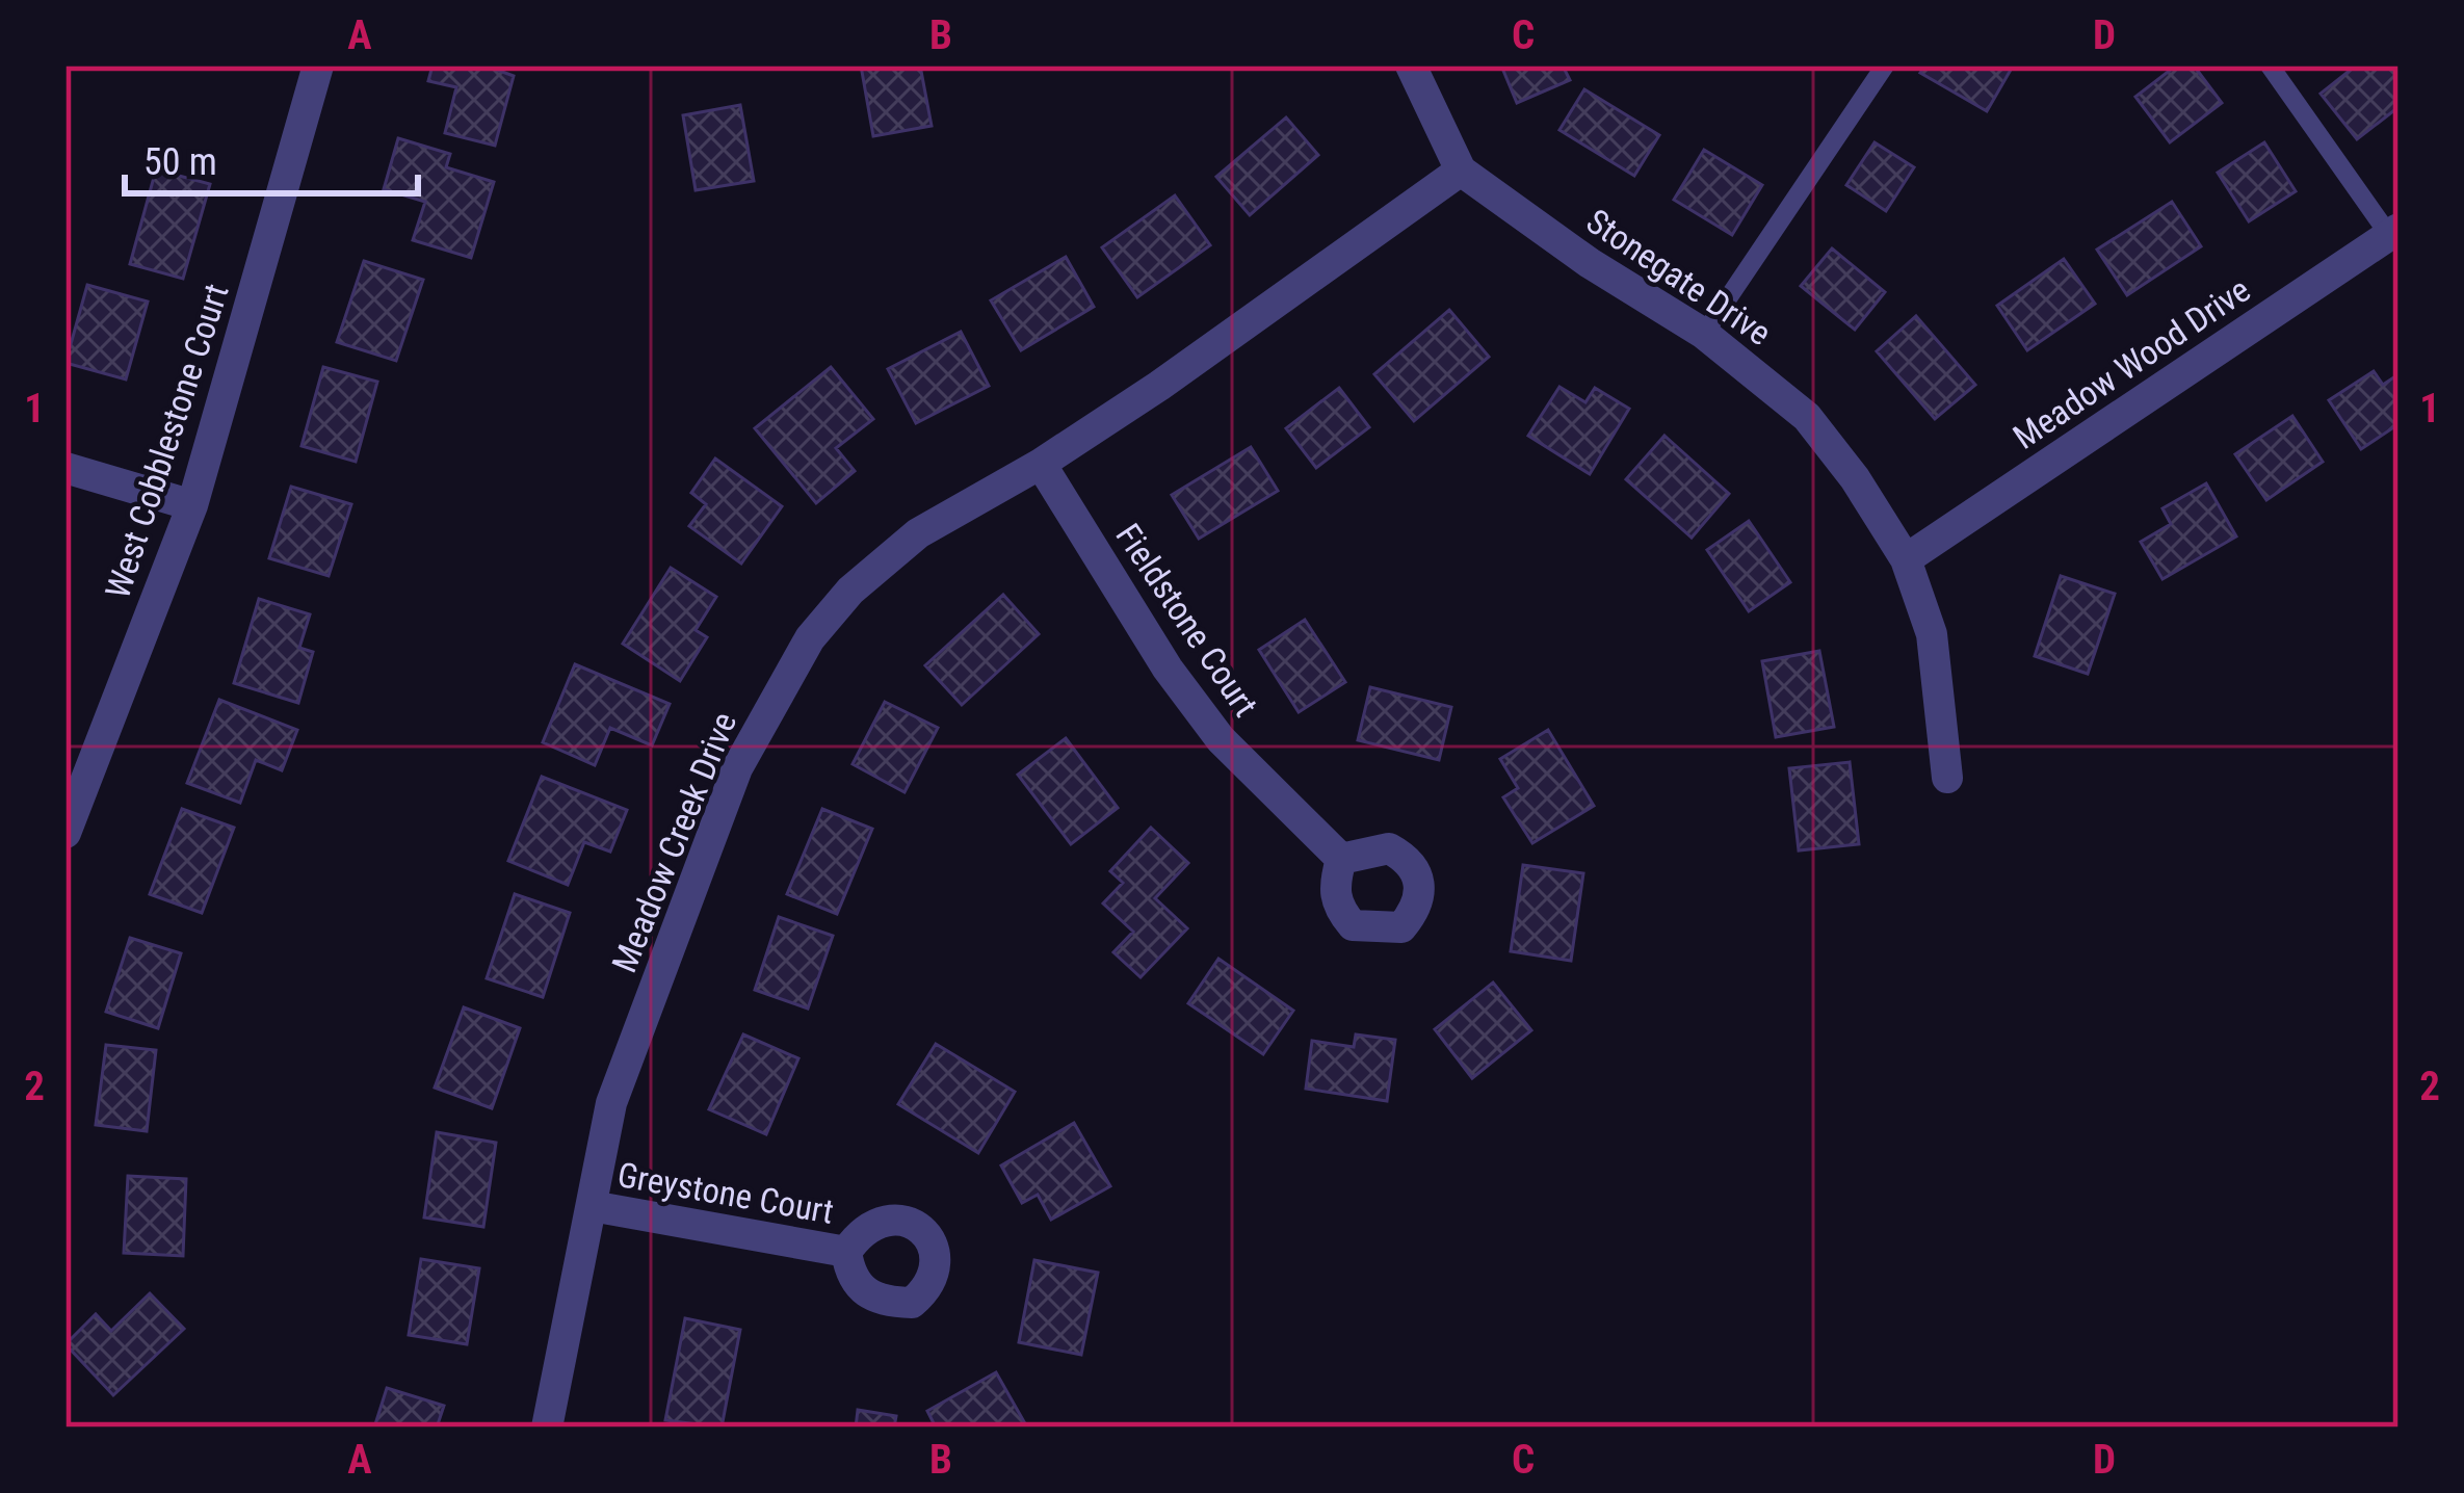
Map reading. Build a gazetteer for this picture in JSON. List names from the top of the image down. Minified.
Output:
{"streets":{"street":["Stonegate Drive","Meadow Wood Drive","West Cobblestone Court","Fieldstone Court","Meadow Creek Drive","Greystone Court"]},"crossings":[["Stonegate Drive","Meadow Wood Drive"],["Stonegate Drive","Meadow Creek Drive"],["Fieldstone Court","Meadow Creek Drive"],["Meadow Creek Drive","Greystone Court"]],"scale_bar":"50 m","grid":{"columns":["A","B","C","D"],"rows":["1","2"]}}
